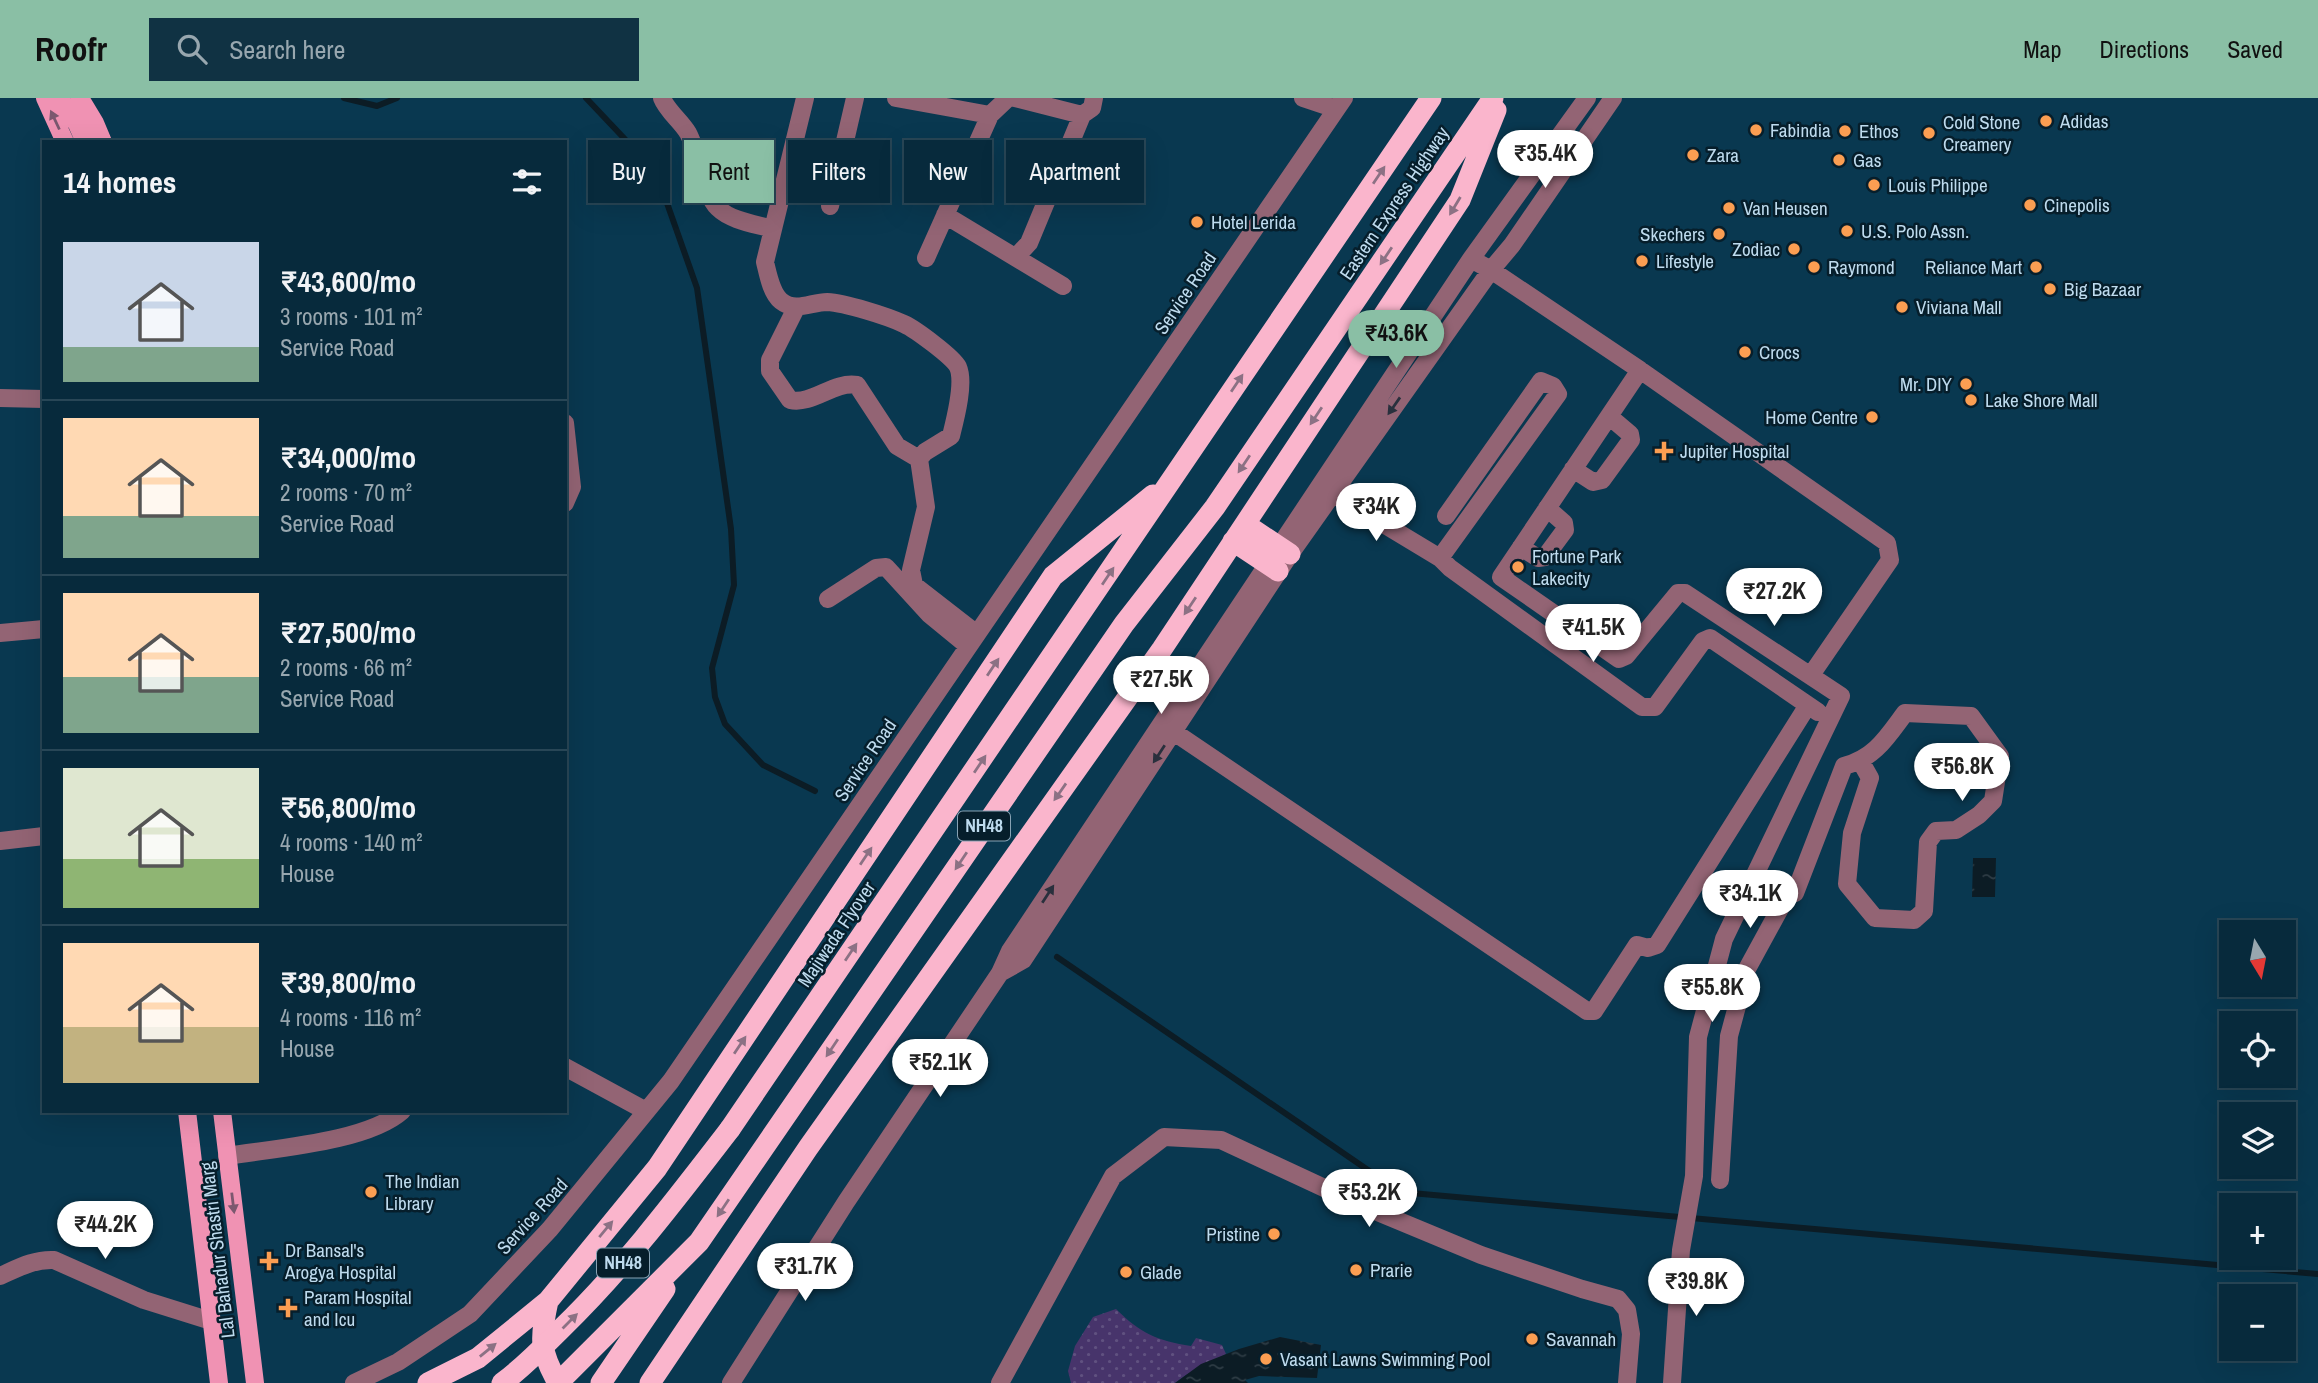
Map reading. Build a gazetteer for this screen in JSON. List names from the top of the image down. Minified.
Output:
{"streets":{"highway":["Eastern Express Highway","NH48","Majiwada Flyover"],"main road":["Lal Bahadur Shastri Marg"],"street":["Service Road"]},"crossings":[["Eastern Express Highway","NH48"],["Eastern Express Highway","Majiwada Flyover"]],"places":{"other":["Adidas","Fabindia","Ethos","Cold Stone Creamery","Zara","Gas","Louis Philippe","Cinepolis","Van Heusen","Hotel Lerida","U.S. Polo Assn.","Skechers","Zodiac","Lifestyle","Raymond","Reliance Mart","Big Bazaar","Viviana Mall","Crocs","Mr. DIY","Lake Shore Mall","Home Centre","Fortune Park Lakecity","The Indian Library","Pristine","Prarie","Glade","Savannah","Vasant Lawns Swimming Pool"],"health":["Jupiter Hospital","Dr Bansal's Arogya Hospital","Param Hospital and Icu"]},"north":"bottom","page":{"header":"Roofr","search":"Search here","nav":["Map","Directions","Saved"],"price":["₹35.4K","₹43.6K","₹34K","₹27.2K","₹41.5K","₹27.5K","₹56.8K","₹34.1K","₹55.8K","₹52.1K","₹53.2K","₹44.2K","₹31.7K","₹39.8K"],"chip":["Buy","Rent","Filters","New","Apartment"],"heading":"14 homes","list":[{"name":"₹43,600/mo","note":"3 rooms · 101 m² · Service Road"},{"name":"₹34,000/mo","note":"2 rooms · 70 m² · Service Road"},{"name":"₹27,500/mo","note":"2 rooms · 66 m² · Service Road"},{"name":"₹56,800/mo","note":"4 rooms · 140 m² · House"},{"name":"₹39,800/mo","note":"4 rooms · 116 m² · House"}],"map_buttons":["+","−"]}}
